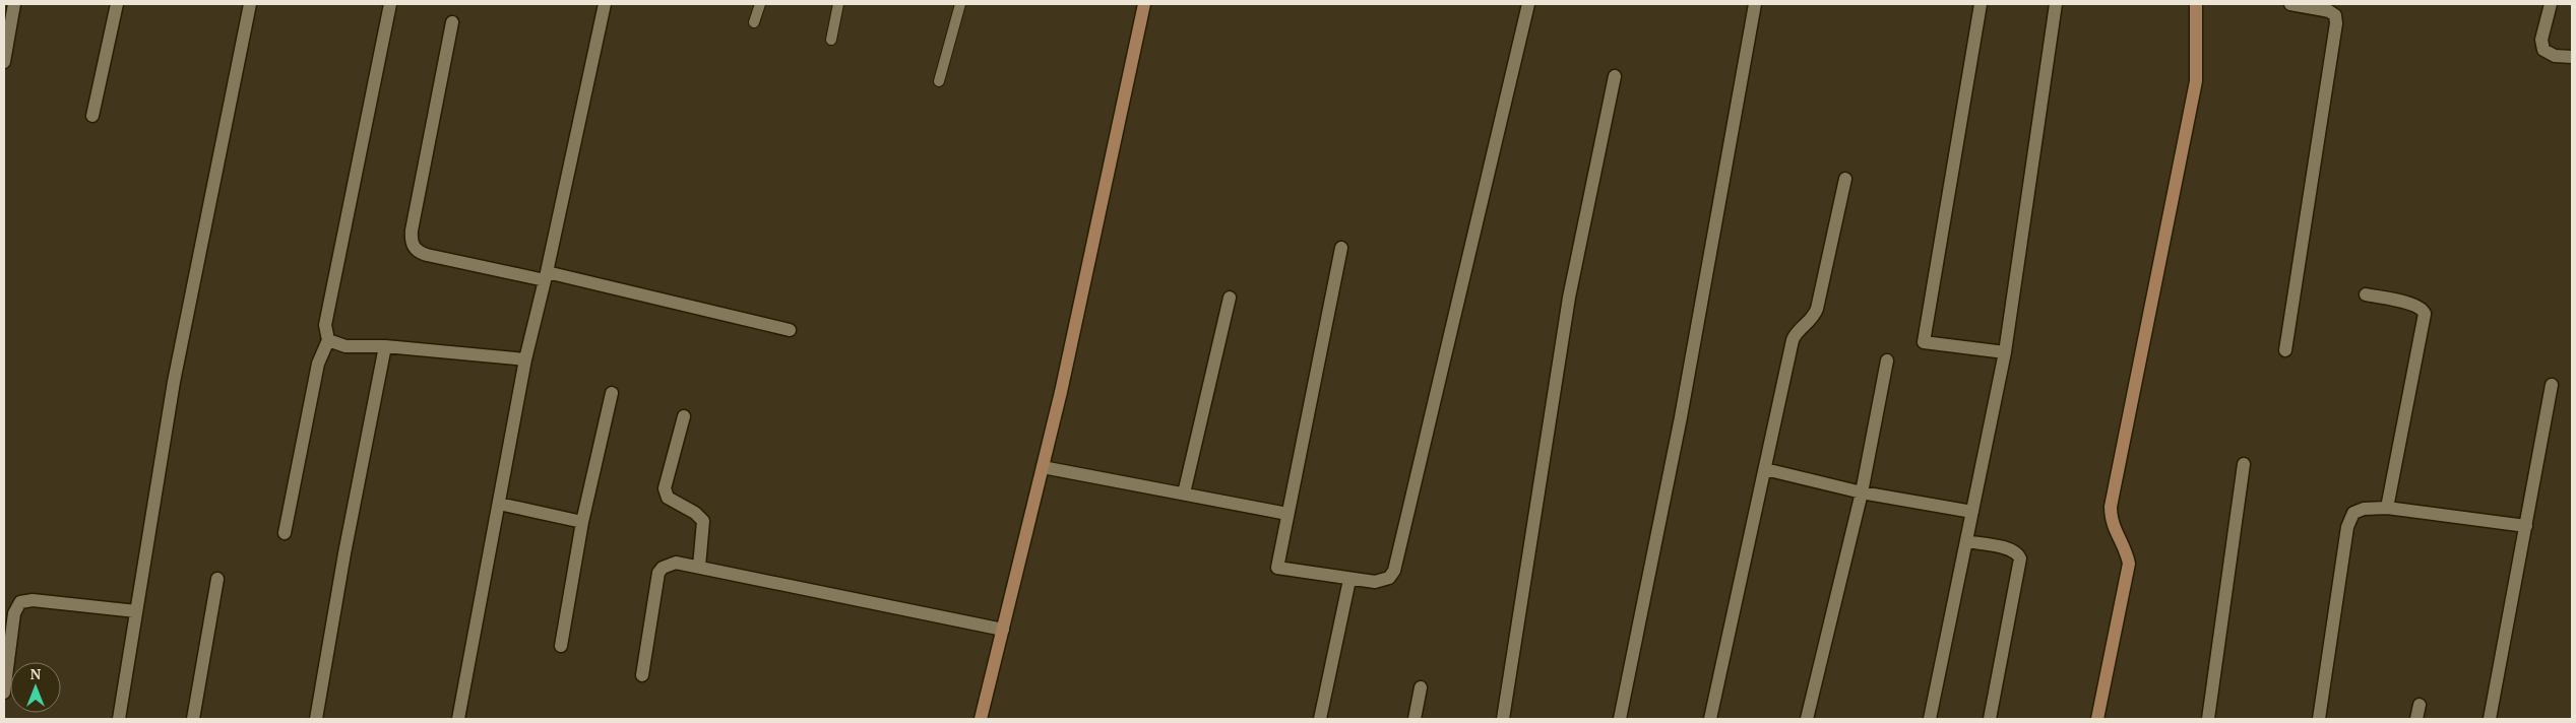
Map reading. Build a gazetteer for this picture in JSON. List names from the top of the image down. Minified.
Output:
{"north":"top"}
